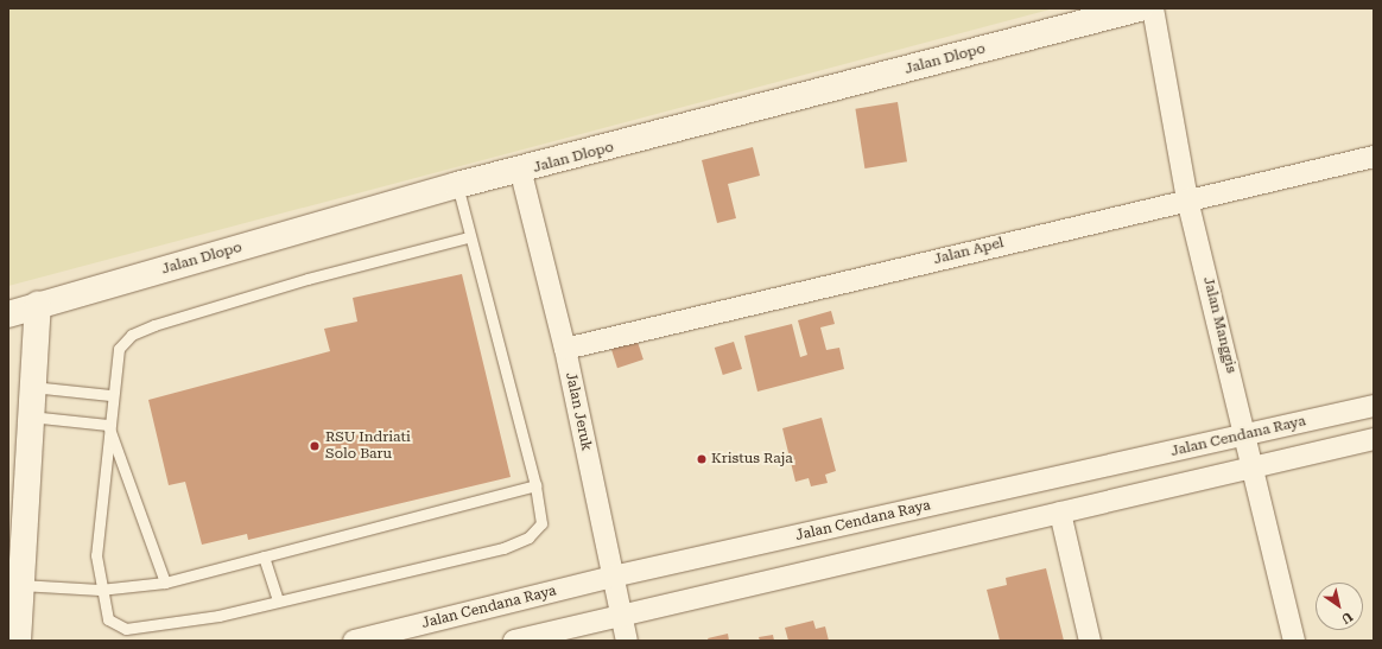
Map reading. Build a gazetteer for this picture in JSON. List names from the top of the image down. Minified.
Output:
{"streets":{"street":["Jalan Dlopo","Jalan Apel","Jalan Manggis","Jalan Jeruk","Jalan Cendana Raya"]},"crossings":[["Jalan Apel","Jalan Manggis"],["Jalan Apel","Jalan Jeruk"],["Jalan Manggis","Jalan Cendana Raya"],["Jalan Jeruk","Jalan Cendana Raya"]],"places":["RSU Indriati Solo Baru","Kristus Raja"],"north":"bottom right"}
